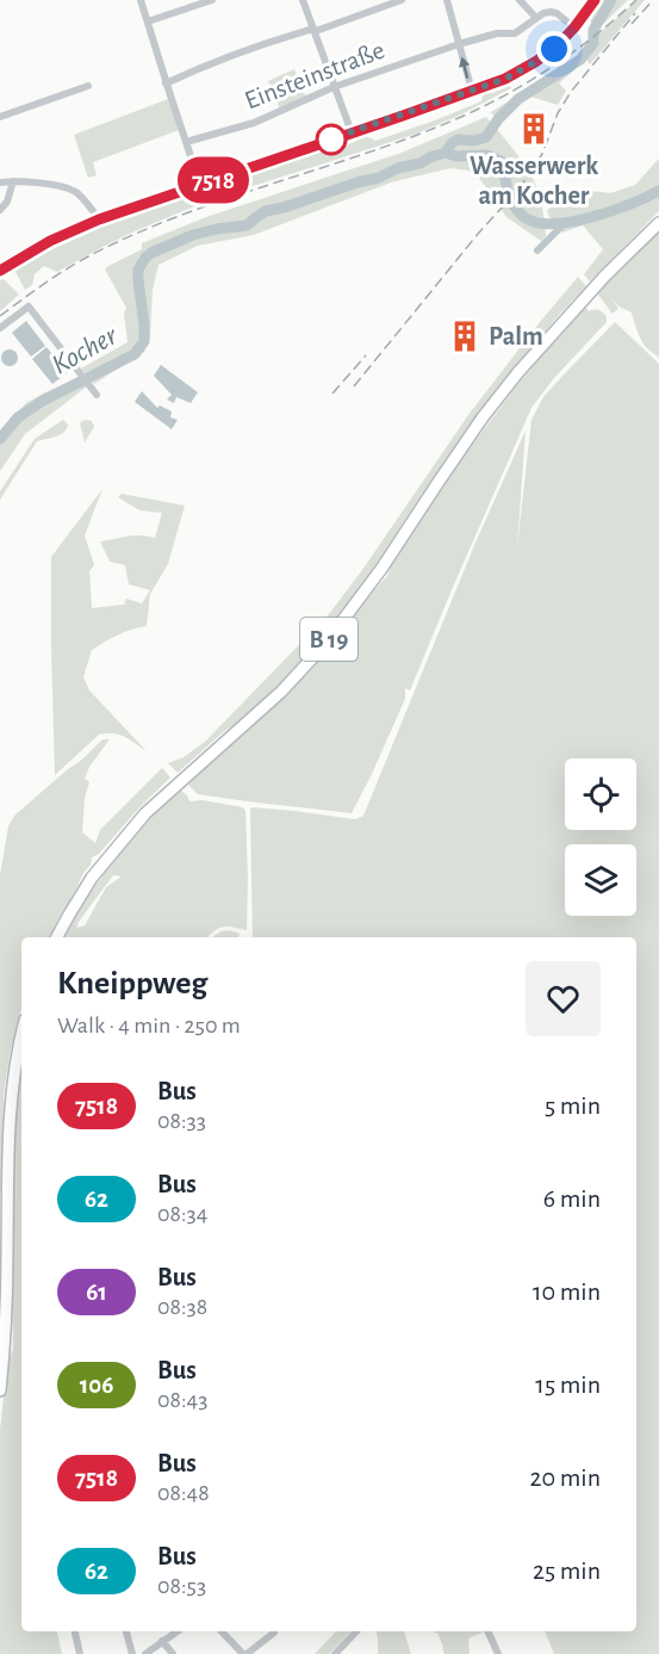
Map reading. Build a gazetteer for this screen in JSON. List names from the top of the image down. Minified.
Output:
{"streets":{"highway":["B 19"],"street":["Einsteinstraße"]},"water":["Kocher"],"places":{"building":["Wasserwerk am Kocher","Palm"]},"lines":["bus line 7518"],"page":{"on_map":"7518","heading":["Kneippweg","Walk · 4 min · 250 m"],"list":[{"mark":"7518","name":"Bus","note":"08:33","value":"5 min"},{"mark":"62","name":"Bus","note":"08:34","value":"6 min"},{"mark":"61","name":"Bus","note":"08:38","value":"10 min"},{"mark":"106","name":"Bus","note":"08:43","value":"15 min"},{"mark":"7518","name":"Bus","note":"08:48","value":"20 min"},{"mark":"62","name":"Bus","note":"08:53","value":"25 min"}]}}
